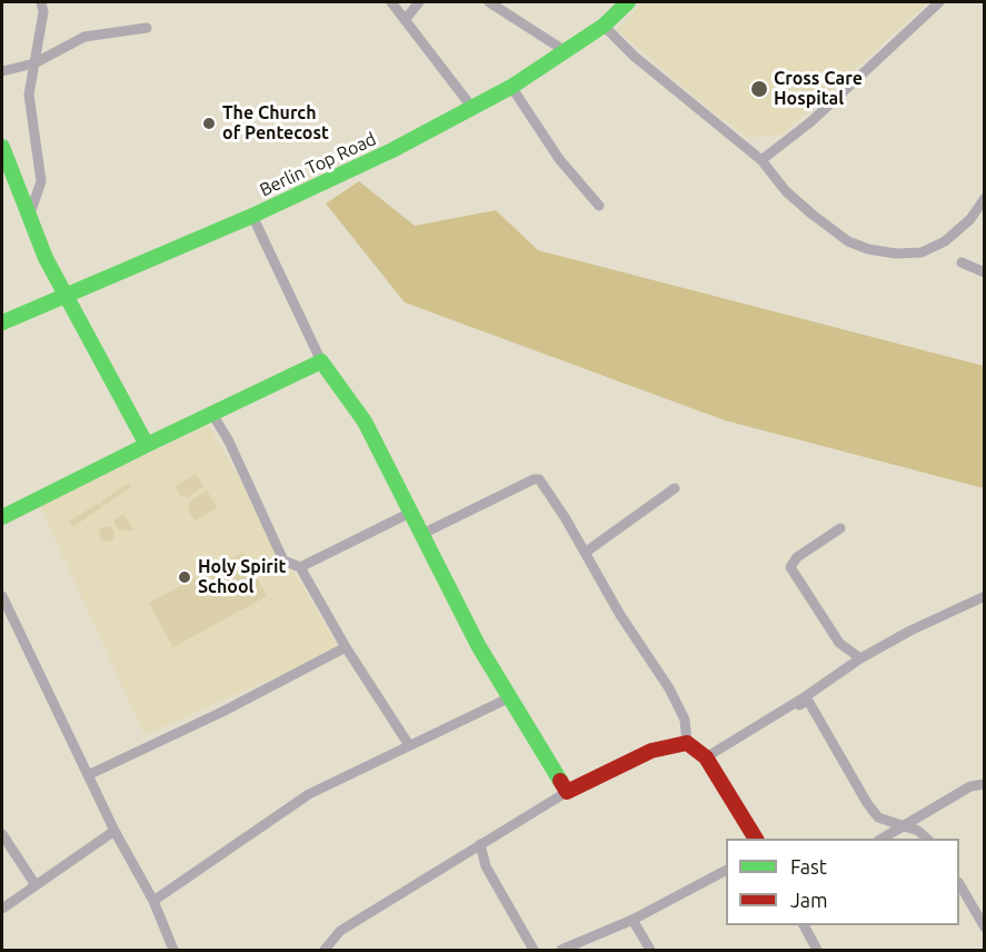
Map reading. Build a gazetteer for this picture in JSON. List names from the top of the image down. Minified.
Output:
{"streets":{"street":["Berlin Top Road"]},"places":["Cross Care Hospital","The Church of Pentecost","Holy Spirit School"],"legend":["Fast","Jam"]}
